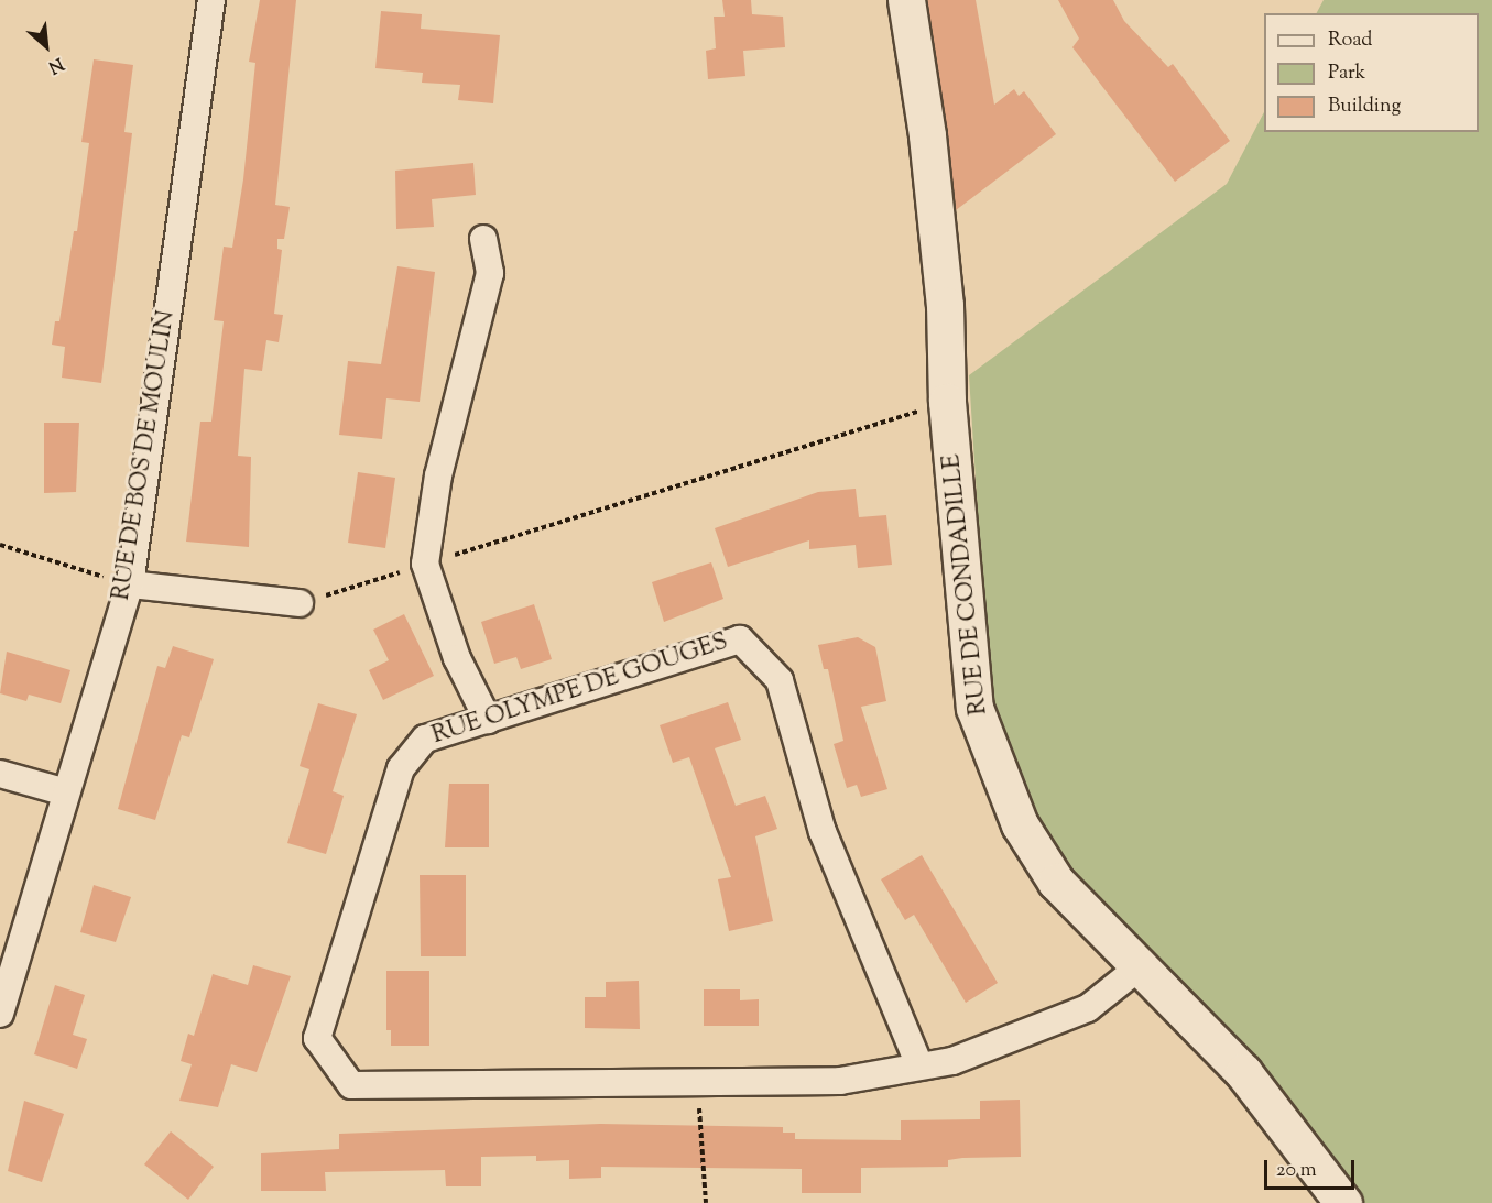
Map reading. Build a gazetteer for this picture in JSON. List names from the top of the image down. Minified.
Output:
{"streets":{"street":["RUE DE BOS DE MOULIN","RUE DE CONDADILLE","RUE OLYMPE DE GOUGES"]},"crossings":[["RUE DE CONDADILLE","RUE OLYMPE DE GOUGES"]],"legend":["Road","Park","Building"],"scale_bar":"20 m","north":"bottom right"}
